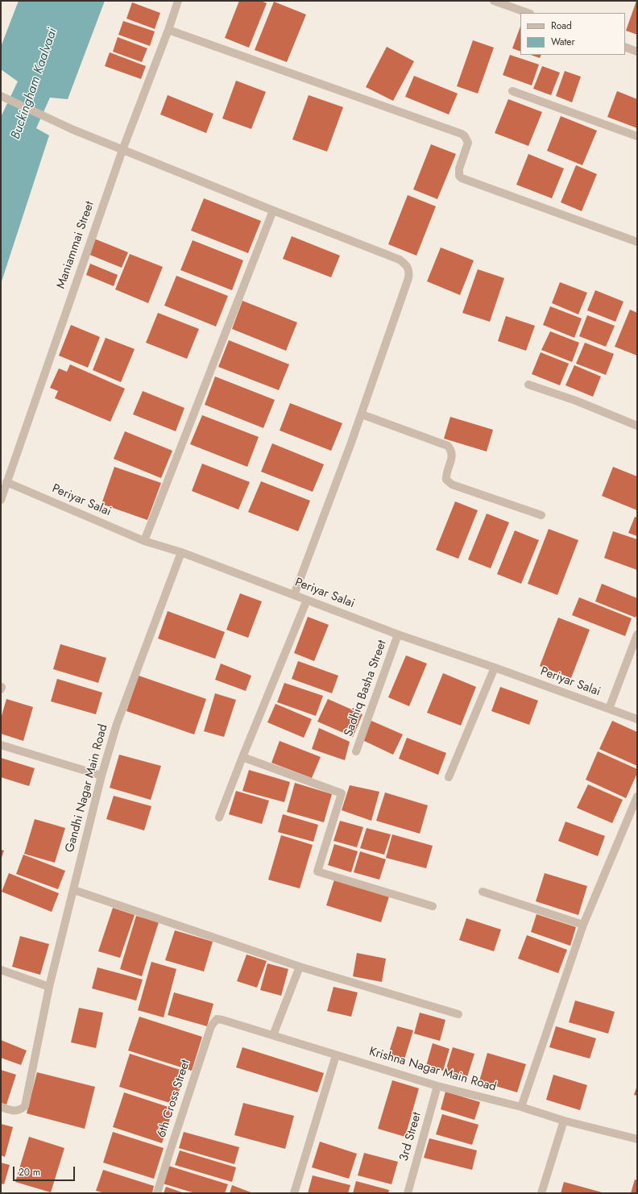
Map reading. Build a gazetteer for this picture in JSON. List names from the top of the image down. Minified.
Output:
{"streets":{"street":["Maniammai Street","Periyar Salai","Sadhiq Basha Street","Gandhi Nagar Main Road","Krishna Nagar Main Road","6th Cross Street","3rd Street"]},"crossings":[["Maniammai Street","Periyar Salai"],["Periyar Salai","Sadhiq Basha Street"],["Periyar Salai","Gandhi Nagar Main Road"],["Krishna Nagar Main Road","6th Cross Street"],["Krishna Nagar Main Road","3rd Street"]],"water":["Buckingham Kaalvaai"],"legend":["Road","Water"],"scale_bar":"20 m"}
